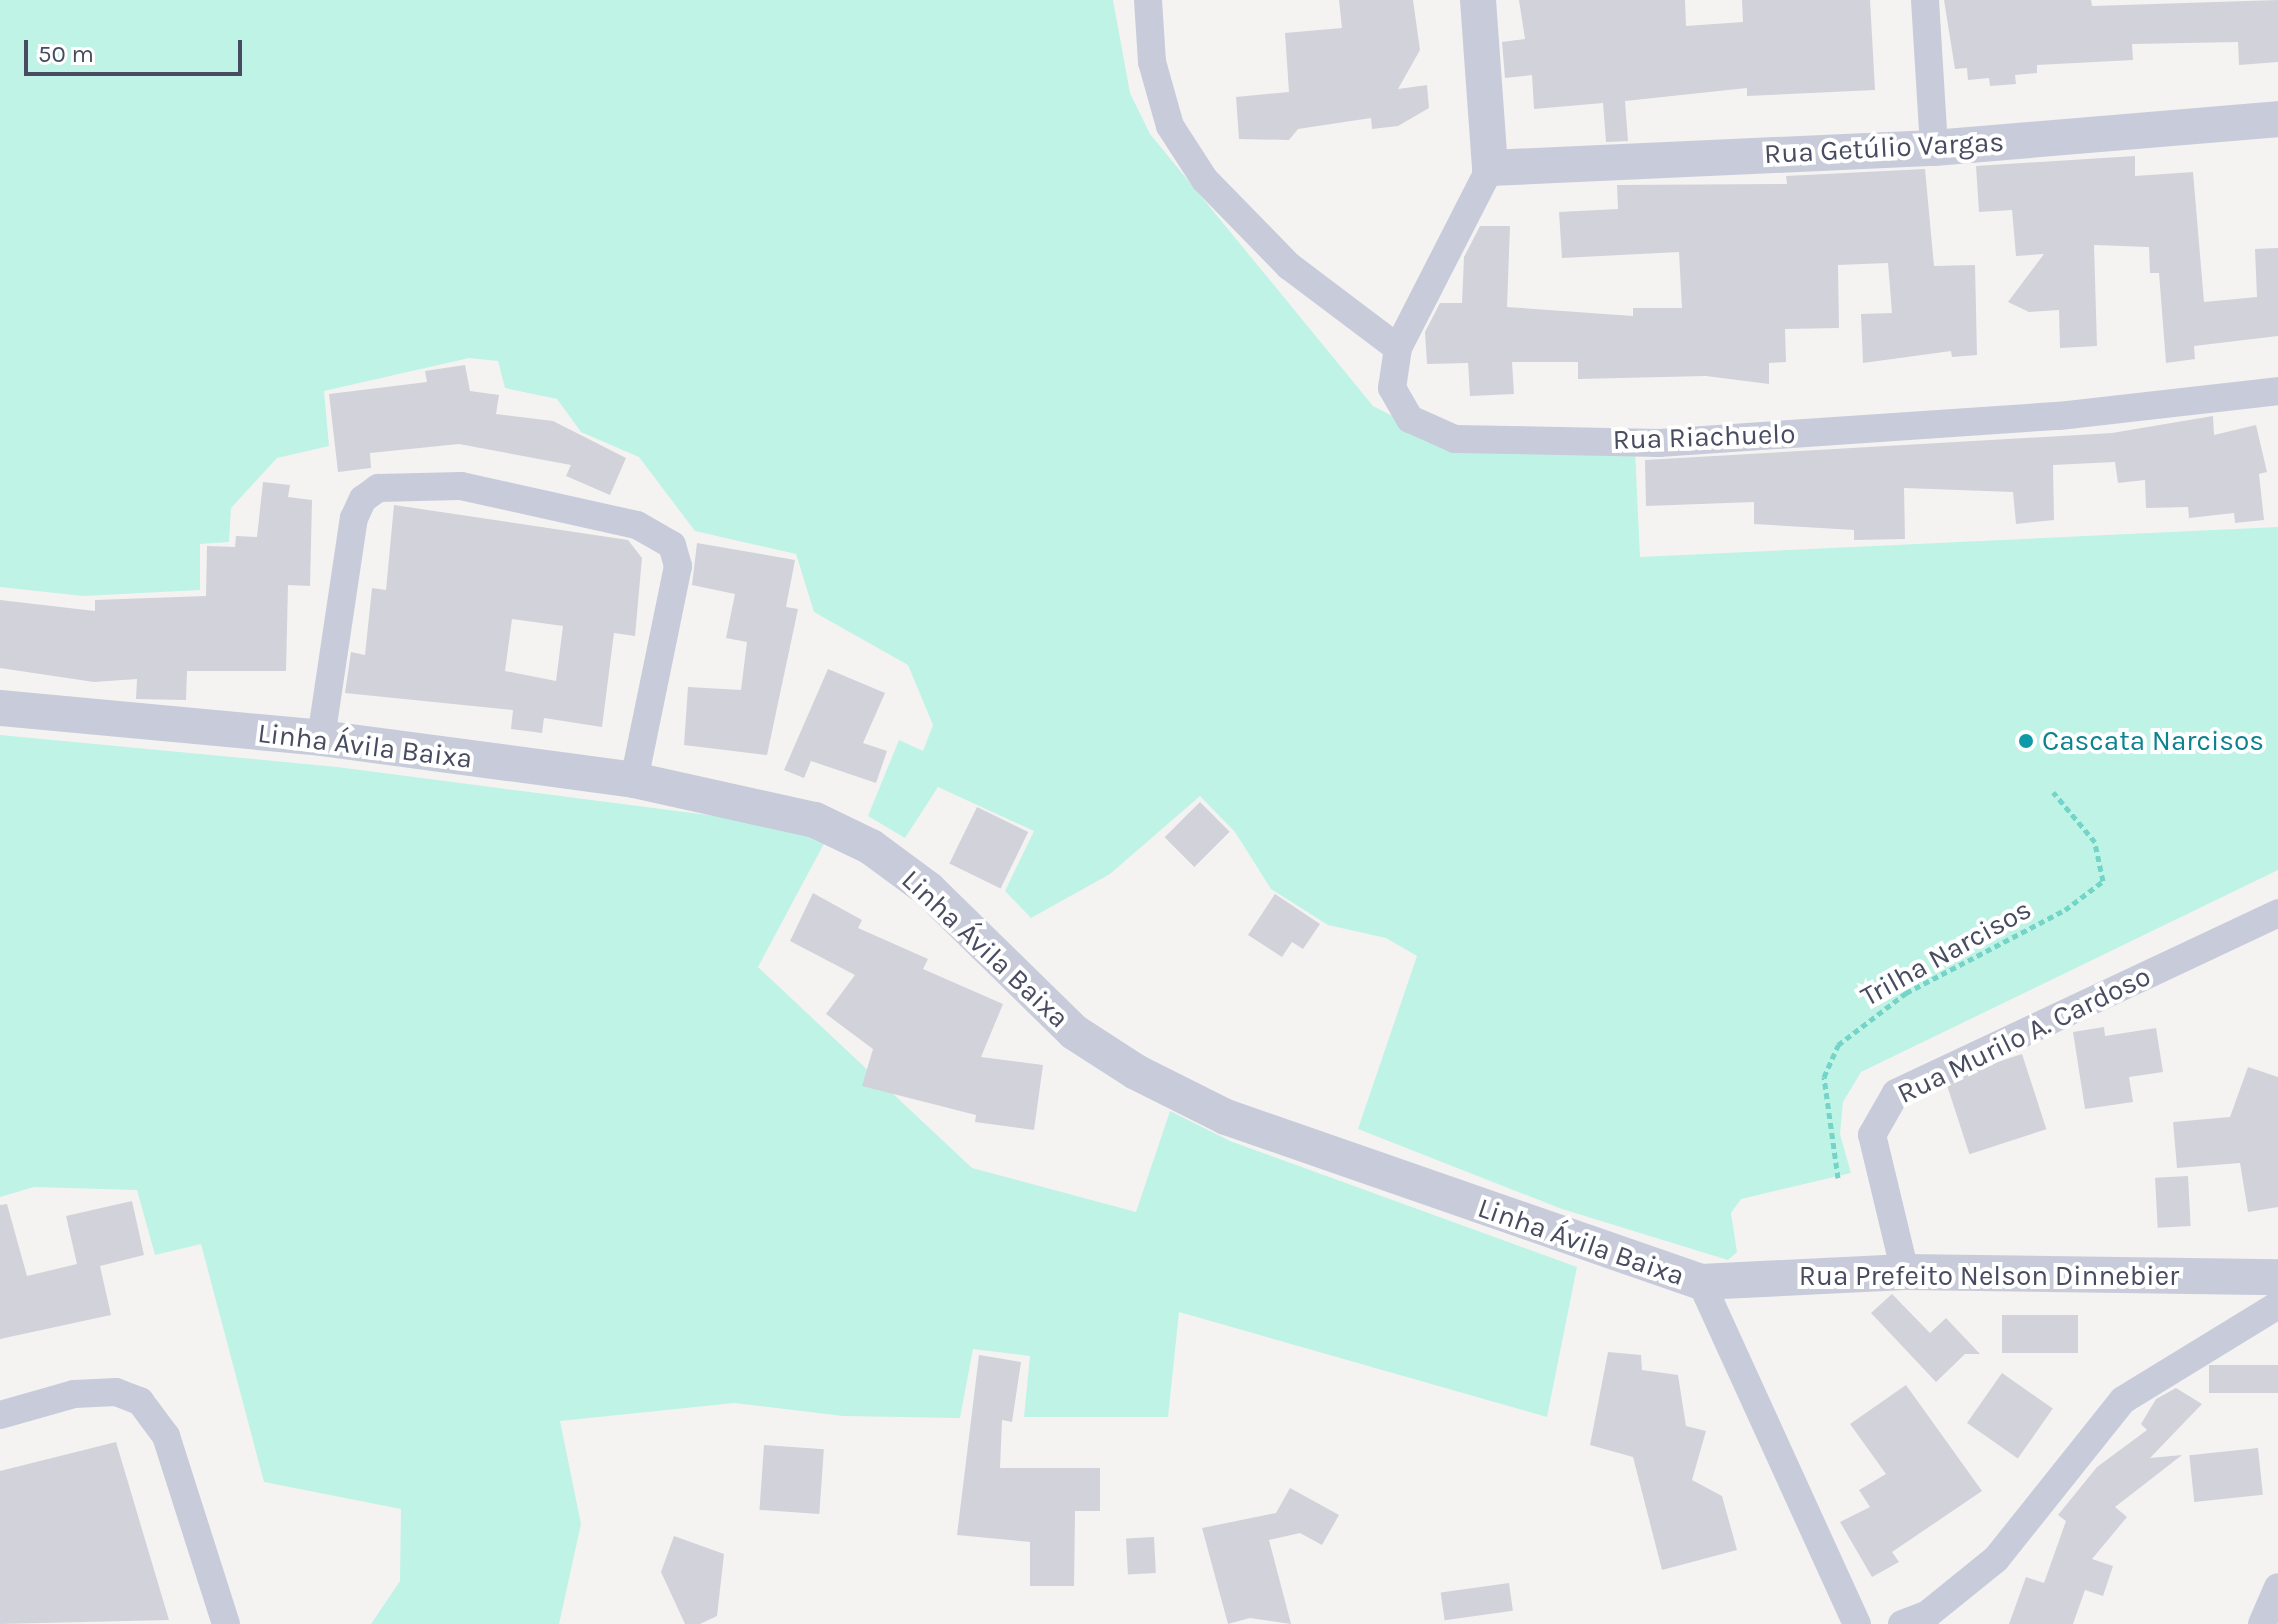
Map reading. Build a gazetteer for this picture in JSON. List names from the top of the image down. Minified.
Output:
{"streets":{"street":["Rua Getúlio Vargas","Rua Riachuelo","Linha Ávila Baixa","Rua Murilo A. Cardoso","Rua Prefeito Nelson Dinnebier"],"path":["Trilha Narcisos"]},"crossings":[["Rua Getúlio Vargas","Rua Riachuelo"],["Linha Ávila Baixa","Rua Prefeito Nelson Dinnebier"],["Rua Murilo A. Cardoso","Rua Prefeito Nelson Dinnebier"]],"places":["Cascata Narcisos"],"scale_bar":"50 m"}
